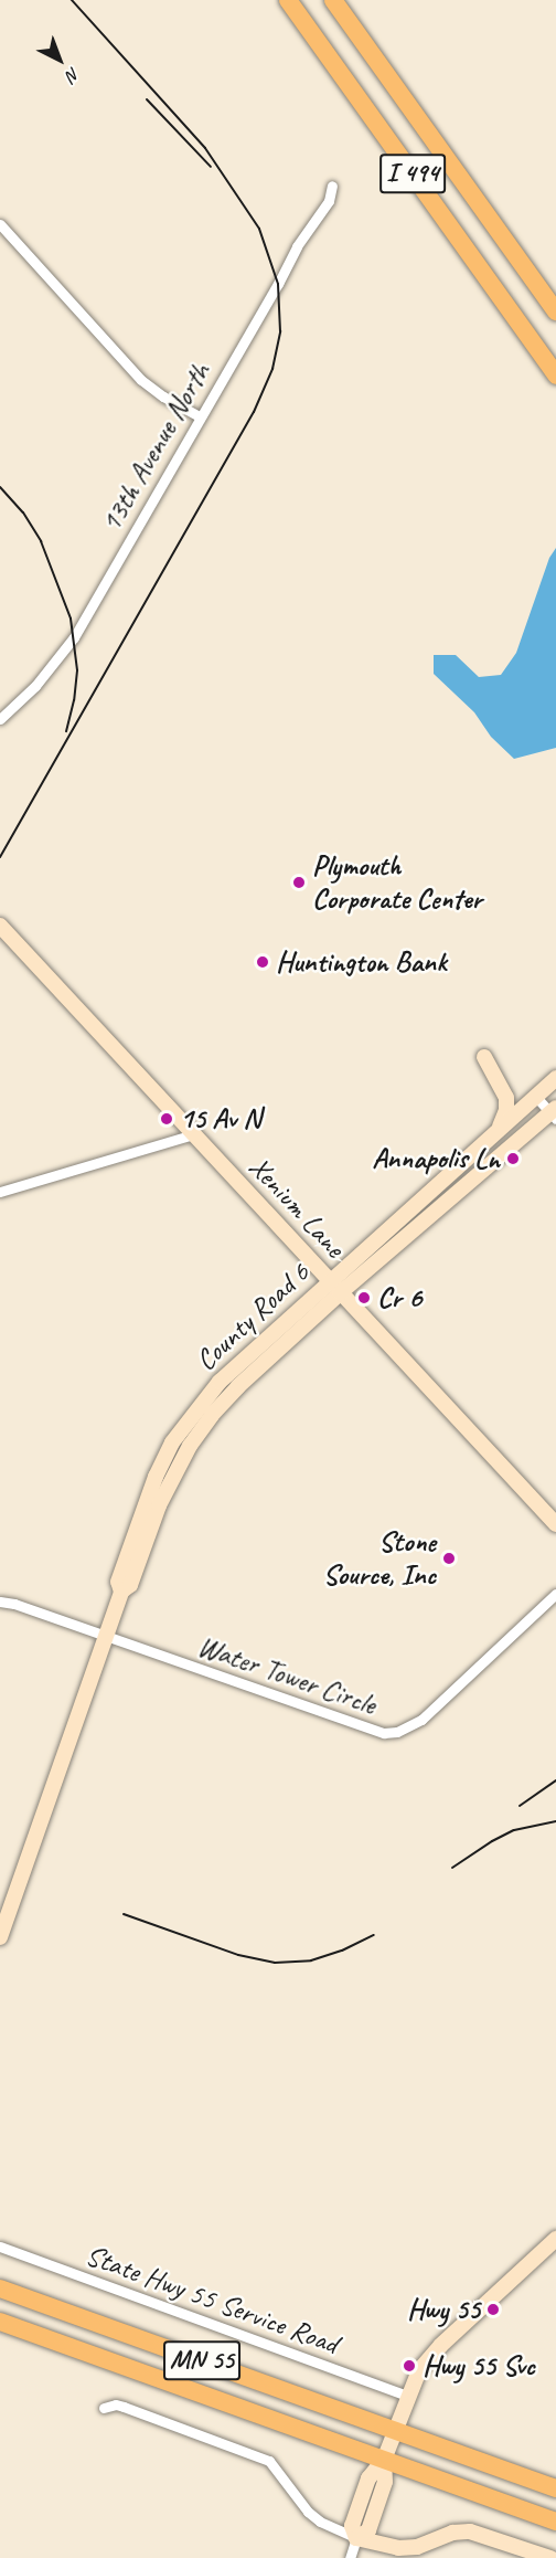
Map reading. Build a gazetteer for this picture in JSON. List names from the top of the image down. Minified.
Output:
{"streets":{"highway":["I 494","MN 55"],"main road":["Xenium Lane","County Road 6"],"street":["13th Avenue North","Water Tower Circle","State Hwy 55 Service Road"]},"crossings":[["Xenium Lane","County Road 6"],["County Road 6","Water Tower Circle"]],"places":["Plymouth Corporate Center","Huntington Bank","15 Av N","Annapolis Ln","Cr 6","Stone Source, Inc","Hwy 55","Hwy 55 Svc"],"north":"bottom right"}
